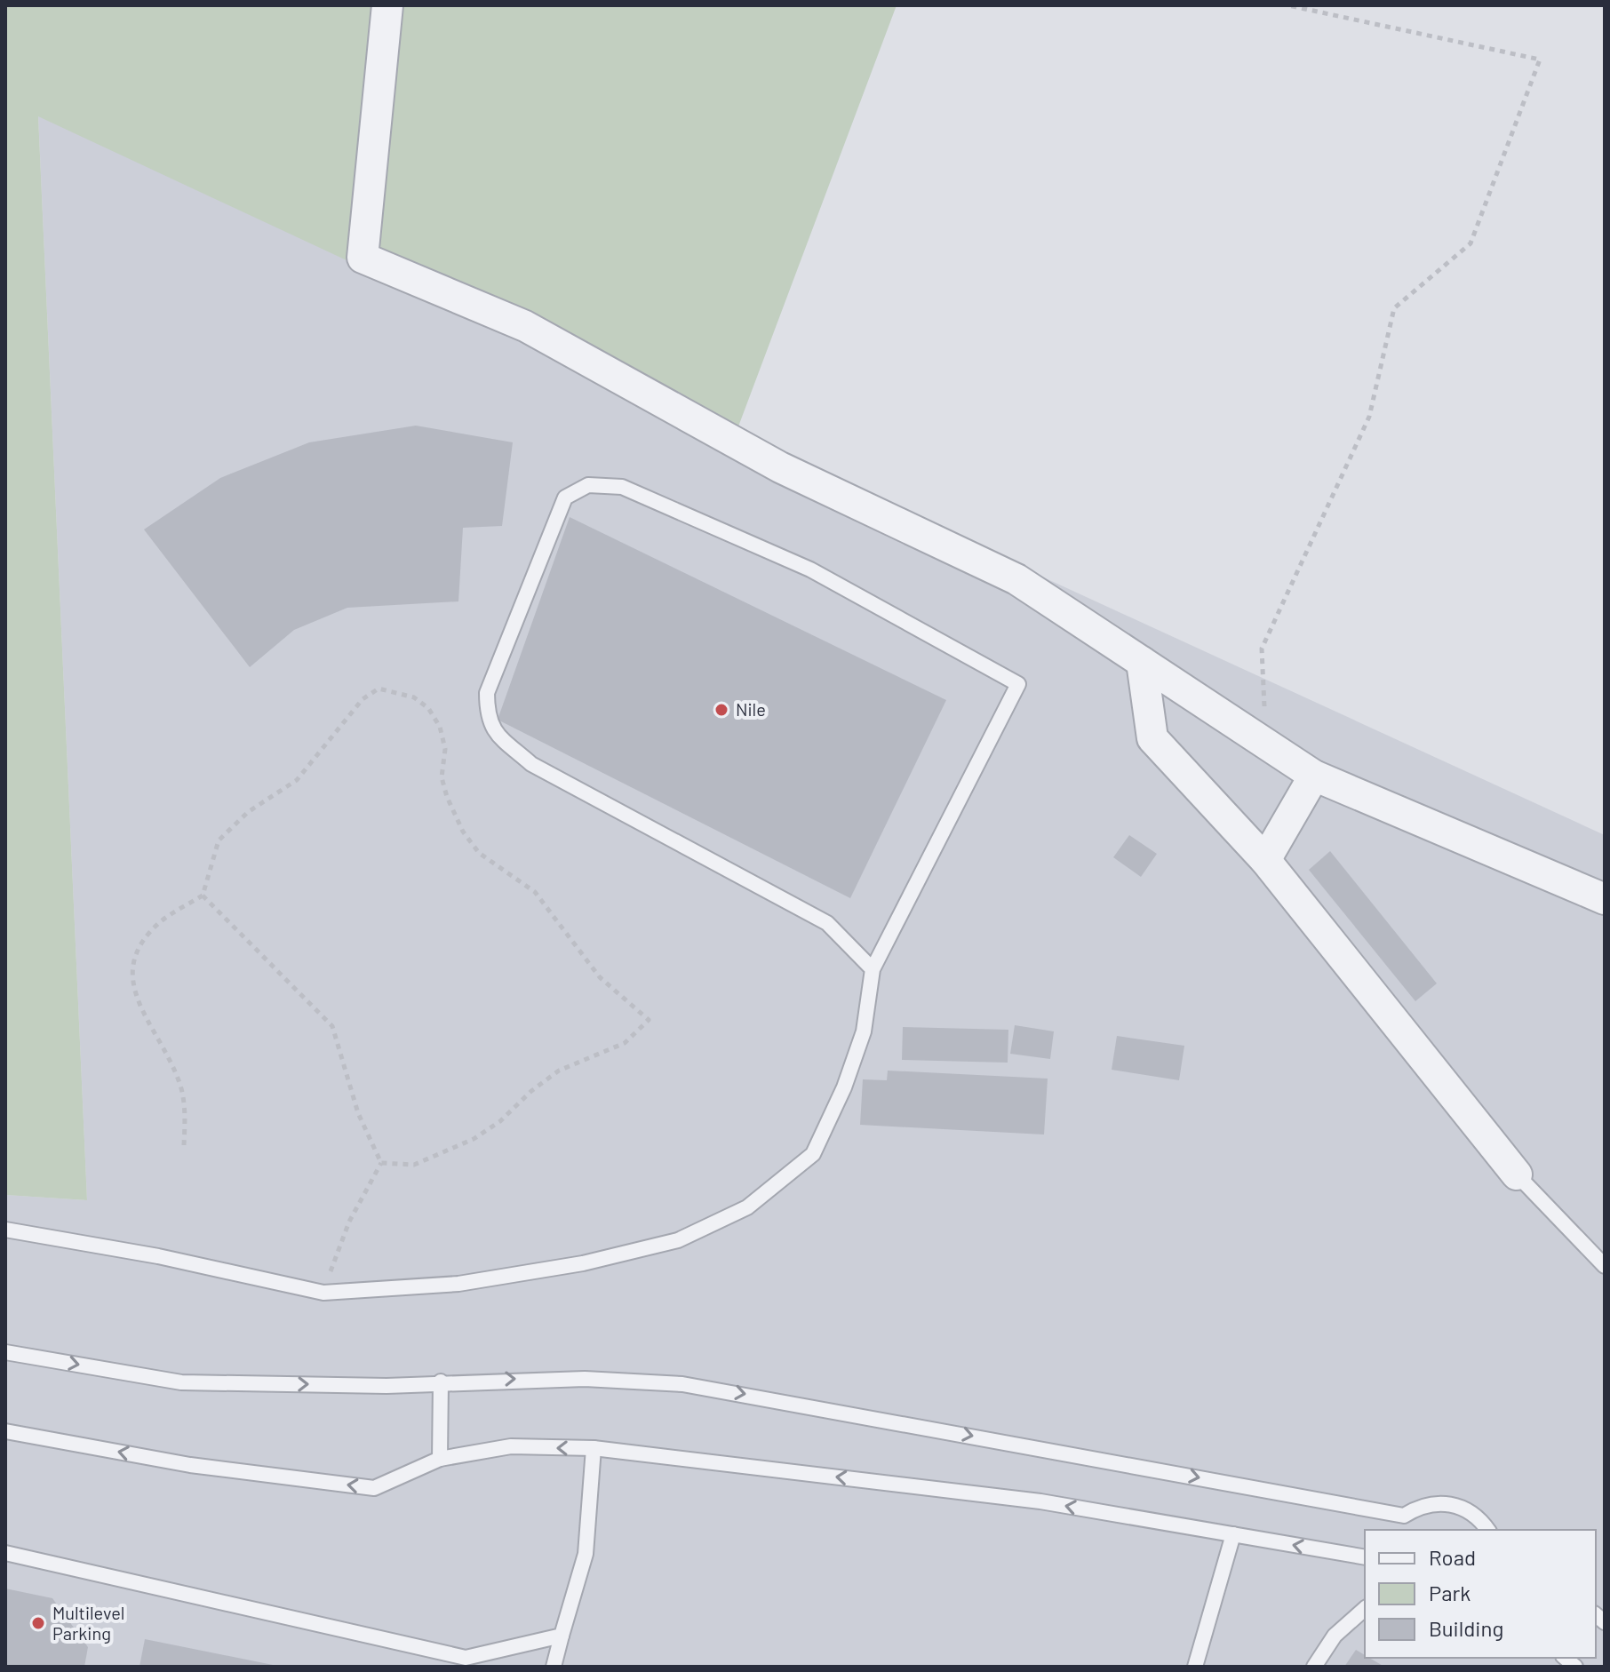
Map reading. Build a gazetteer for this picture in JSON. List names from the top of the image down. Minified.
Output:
{"places":["Nile","Multilevel Parking"],"legend":["Road","Park","Building"]}
